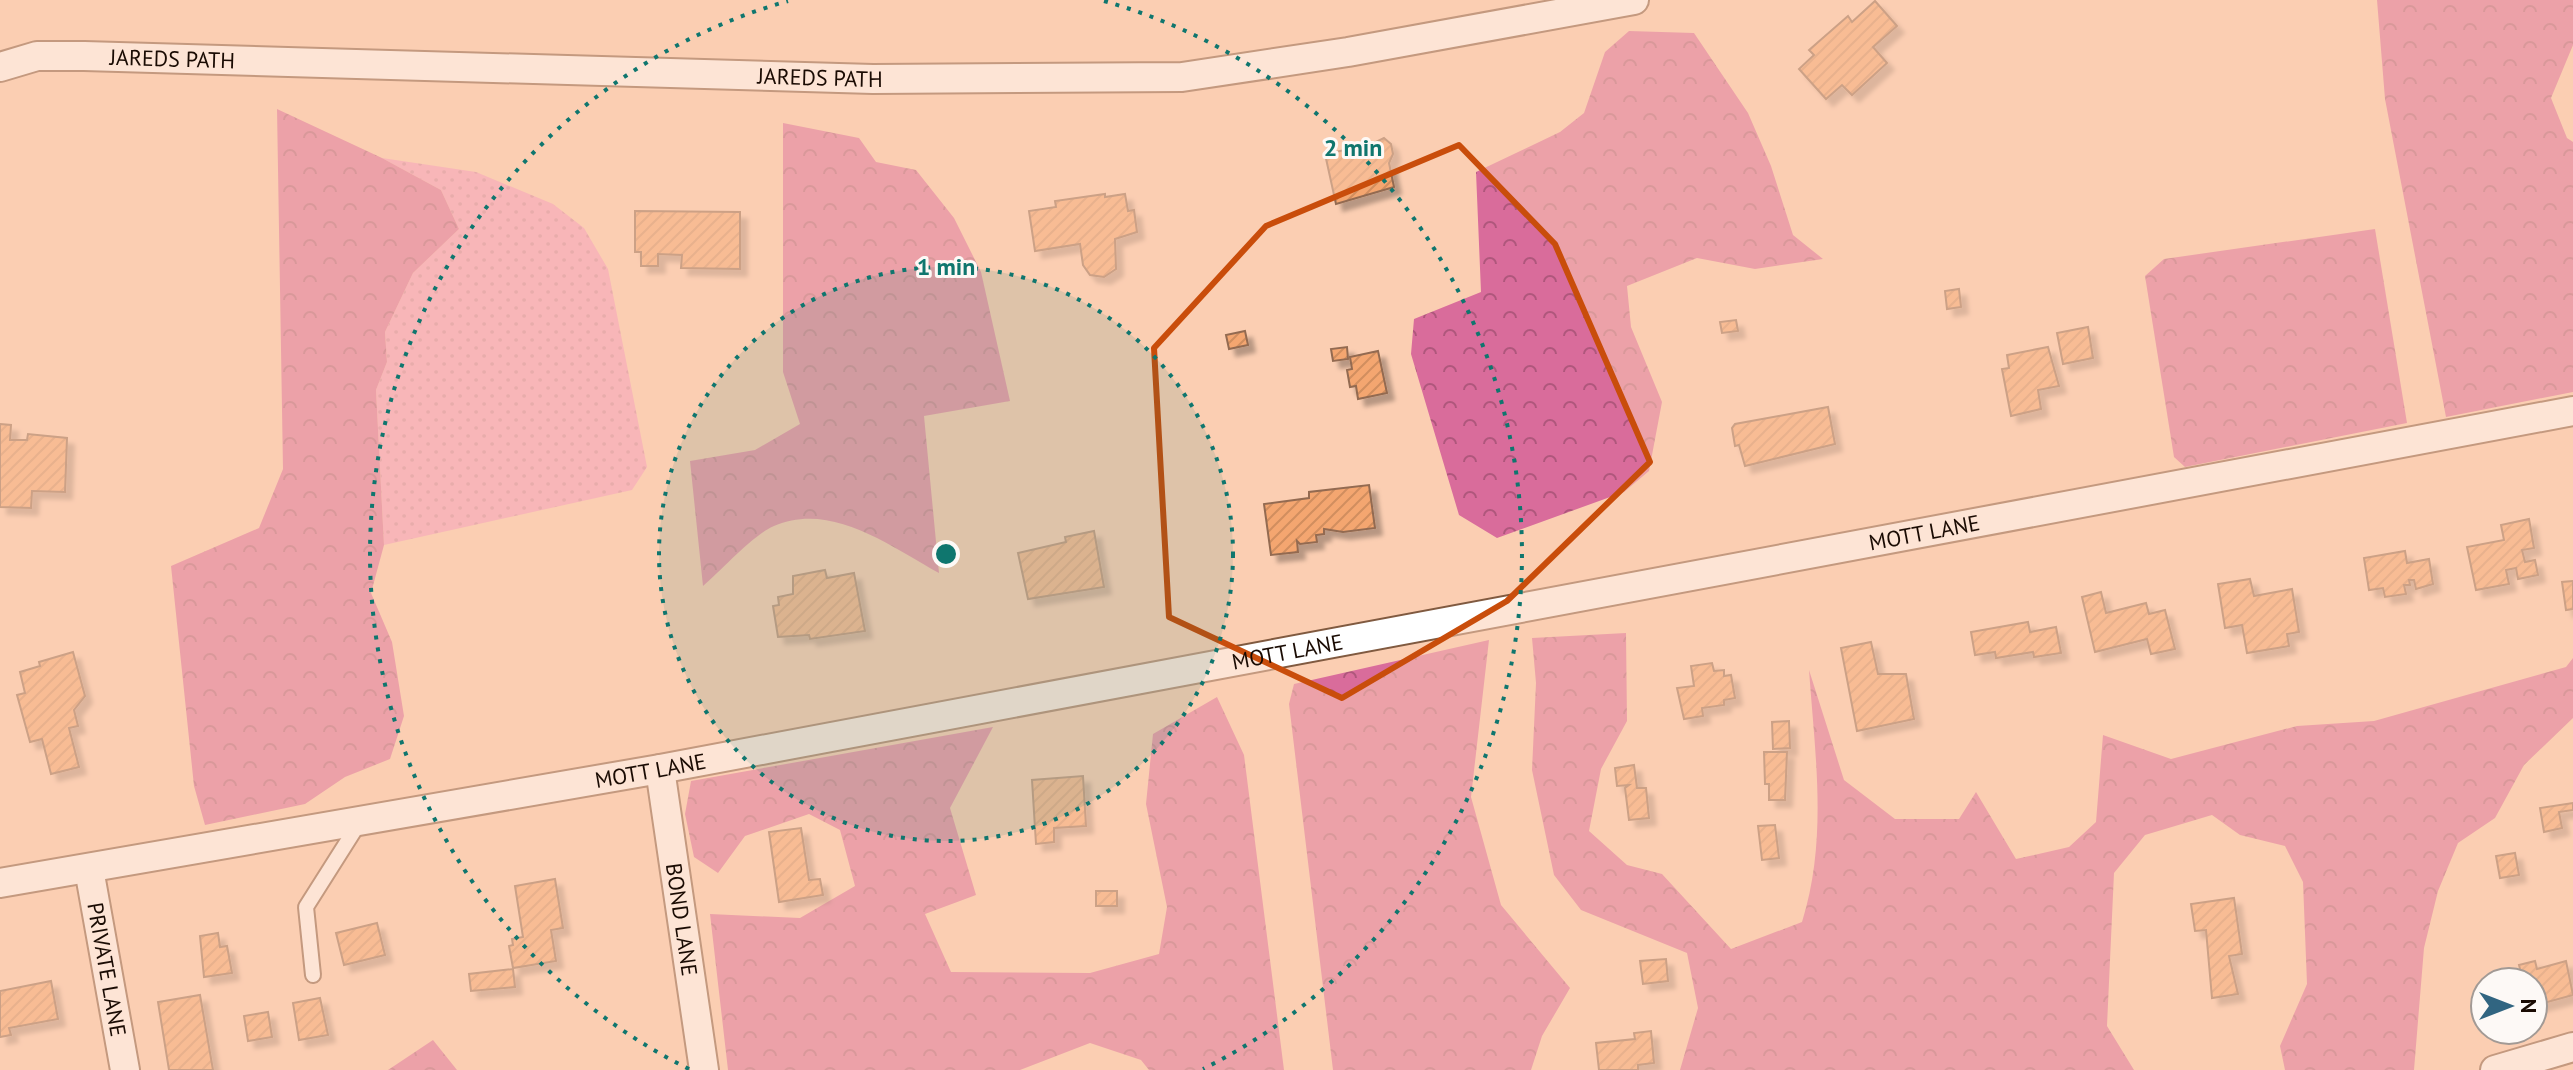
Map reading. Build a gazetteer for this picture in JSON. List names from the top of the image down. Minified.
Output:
{"streets":{"street":["JAREDS PATH","MOTT LANE","BOND LANE","PRIVATE LANE"]},"crossings":[["MOTT LANE","BOND LANE"],["MOTT LANE","PRIVATE LANE"]],"north":"right","rings":["2 min","1 min"]}
